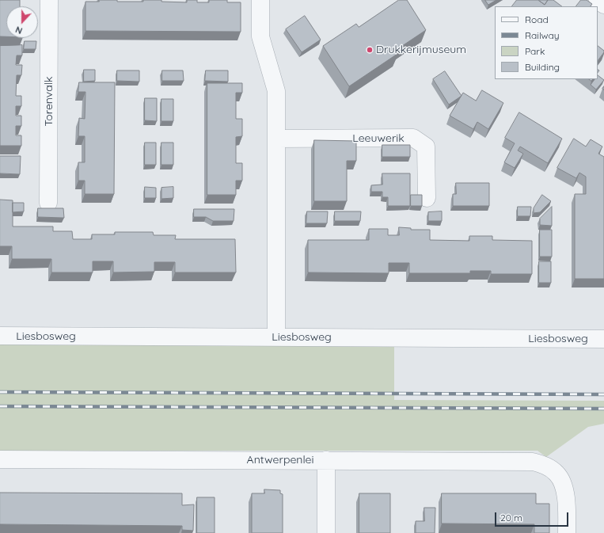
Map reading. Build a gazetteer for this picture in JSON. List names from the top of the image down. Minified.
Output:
{"streets":{"street":["Torenvalk","Leeuwerik","Liesbosweg","Antwerpenlei"]},"places":["Drukkerijmuseum"],"legend":["Road","Railway","Park","Building"],"scale_bar":"20 m","north":"bottom"}
